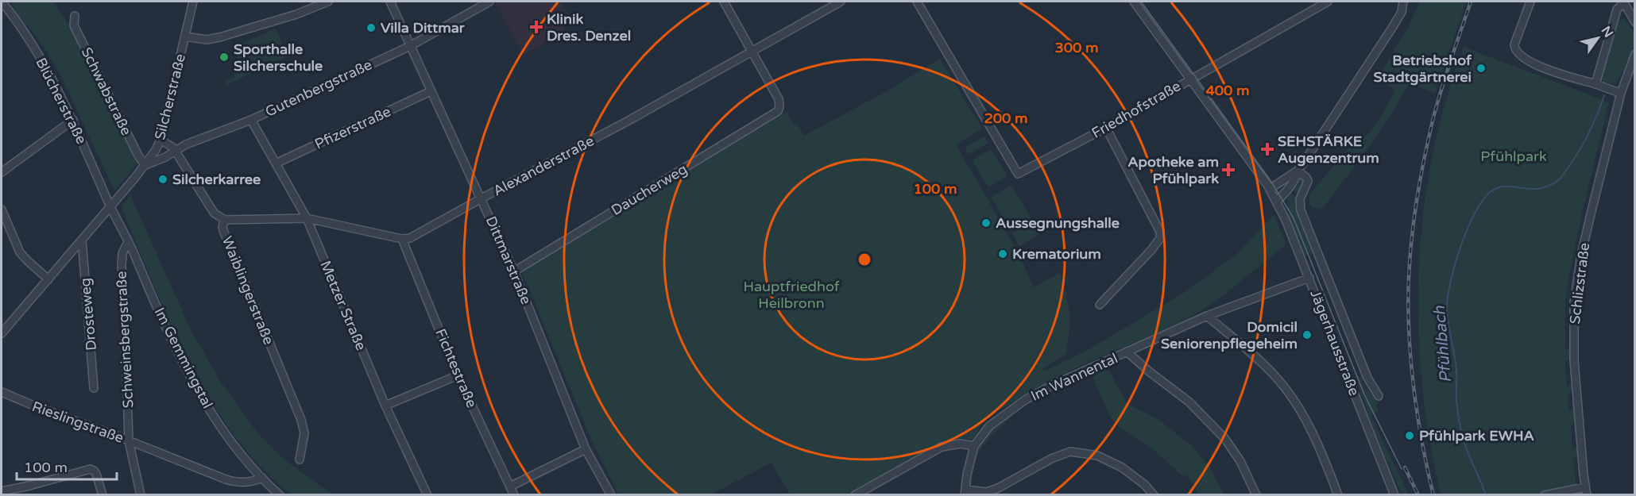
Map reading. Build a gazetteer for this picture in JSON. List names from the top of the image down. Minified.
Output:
{"streets":{"street":["Gutenbergstraße","Schwabstraße","Silcherstraße","Blücherstraße","Friedhofstraße","Pfizerstraße","Alexanderstraße","Daucherweg","Dittmarstraße","Schlizstraße","Waiblingerstraße","Metzer Straße","Drosteweg","Schweinsbergstraße","Jägerhausstraße","Im Gemmingstal","Fichtestraße","Im Wannental","Rieslingstraße"]},"crossings":[["Gutenbergstraße","Schwabstraße"],["Gutenbergstraße","Silcherstraße"],["Gutenbergstraße","Dittmarstraße"],["Gutenbergstraße","Waiblingerstraße"],["Gutenbergstraße","Metzer Straße"],["Schwabstraße","Silcherstraße"],["Silcherstraße","Blücherstraße"],["Silcherstraße","Waiblingerstraße"],["Silcherstraße","Drosteweg"],["Silcherstraße","Im Gemmingstal"],["Blücherstraße","Im Gemmingstal"],["Friedhofstraße","Jägerhausstraße"],["Pfizerstraße","Dittmarstraße"],["Pfizerstraße","Metzer Straße"],["Alexanderstraße","Daucherweg"],["Alexanderstraße","Dittmarstraße"],["Alexanderstraße","Fichtestraße"],["Daucherweg","Dittmarstraße"],["Schweinsbergstraße","Im Gemmingstal"],["Schweinsbergstraße","Rieslingstraße"],["Jägerhausstraße","Im Wannental"],["Im Gemmingstal","Rieslingstraße"]],"water":["Pfühlbach"],"parks":["Pfühlpark","Hauptfriedhof Heilbronn"],"places":{"health":["Klinik Dres. Denzel","SEHSTÄRKE Augenzentrum","Apotheke am Pfühlpark"],"other":["Villa Dittmar","Sporthalle Silcherschule","Betriebshof Stadtgärtnerei","Silcherkarree","Aussegnungshalle","Krematorium","Domicil Seniorenpflegeheim","Pfühlpark EWHA"]},"scale_bar":"100 m","north":"top right","rings":["300 m","400 m","200 m","100 m"]}
